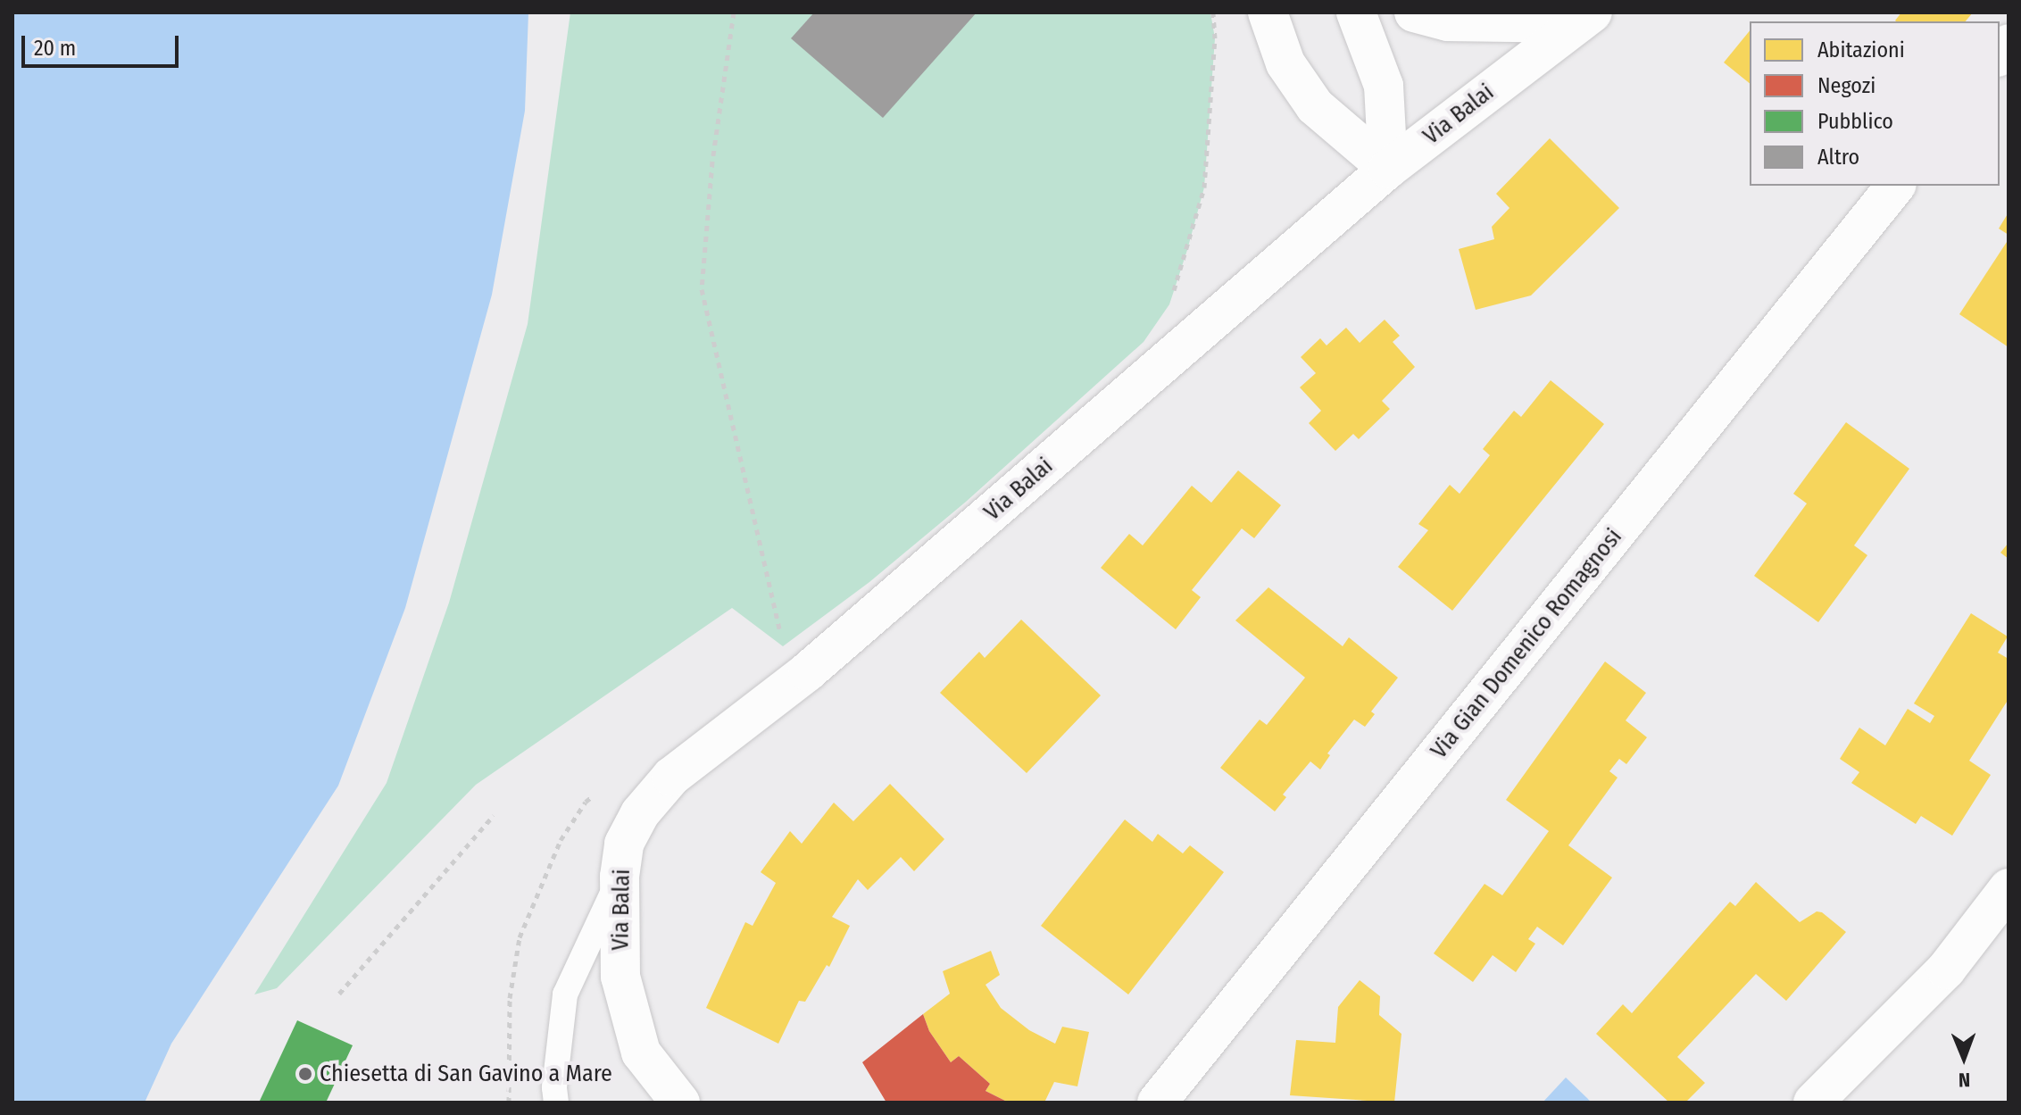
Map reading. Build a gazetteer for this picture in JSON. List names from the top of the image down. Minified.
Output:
{"streets":{"street":["Via Balai","Via Gian Domenico Romagnosi"]},"places":["Chiesetta di San Gavino a Mare"],"legend":["Abitazioni","Negozi","Pubblico","Altro"],"scale_bar":"20 m","north":"bottom"}
